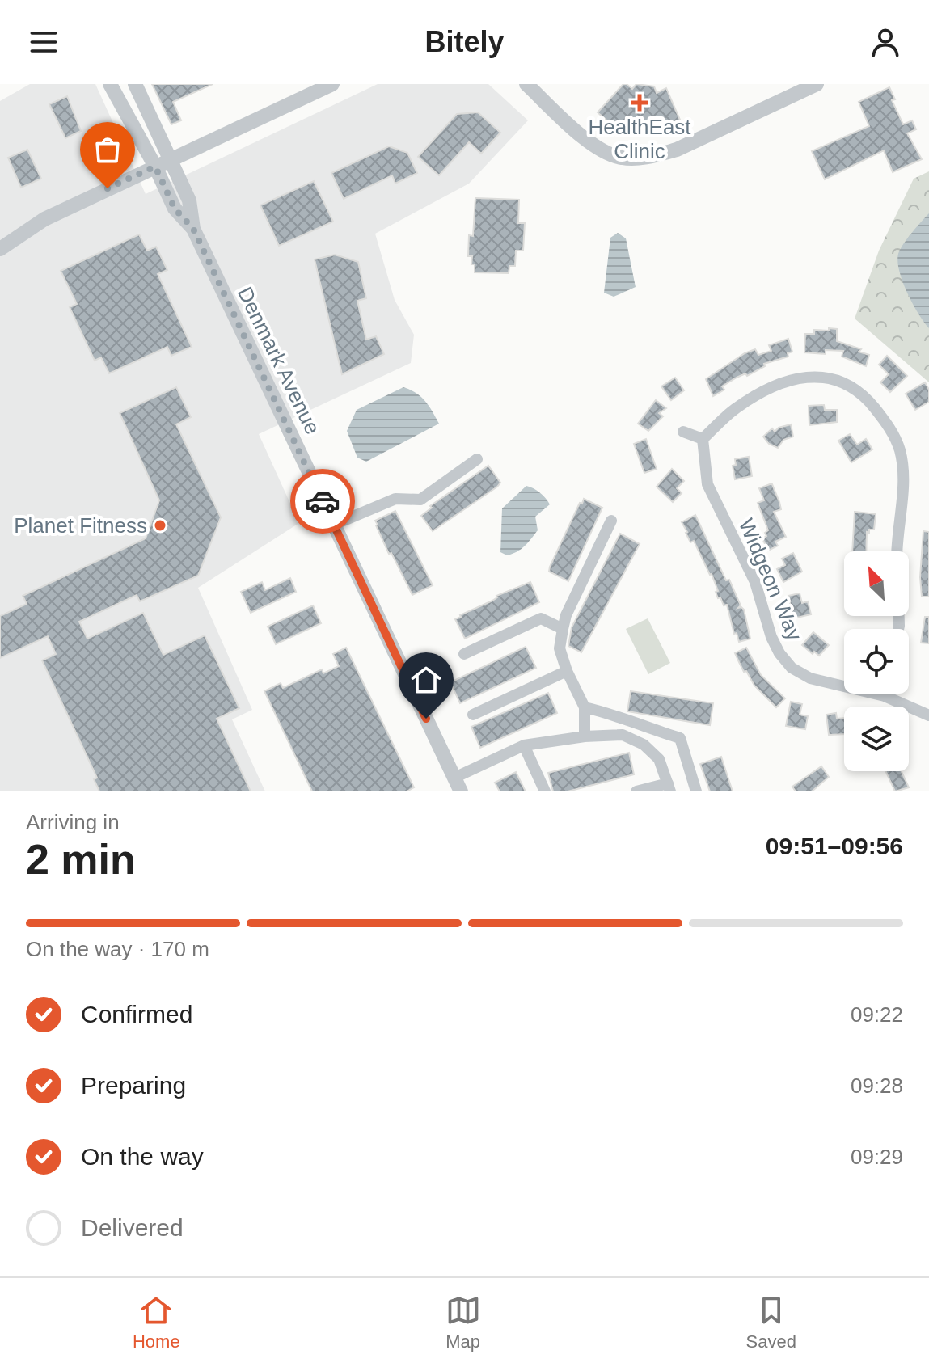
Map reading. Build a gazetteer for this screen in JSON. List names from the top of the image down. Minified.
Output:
{"streets":{"street":["Denmark Avenue","Widgeon Way"]},"places":{"health":["HealthEast Clinic"],"other":["Planet Fitness"]},"north":"top left","page":{"header":"Bitely","heading":["2 min","Arriving in","09:51–09:56"],"bar":"On the way · 170 m","list":[["Confirmed","09:22"],["Preparing","09:28"],["On the way","09:29"],"Delivered"],"tabs":["Home","Map","Saved"]}}
